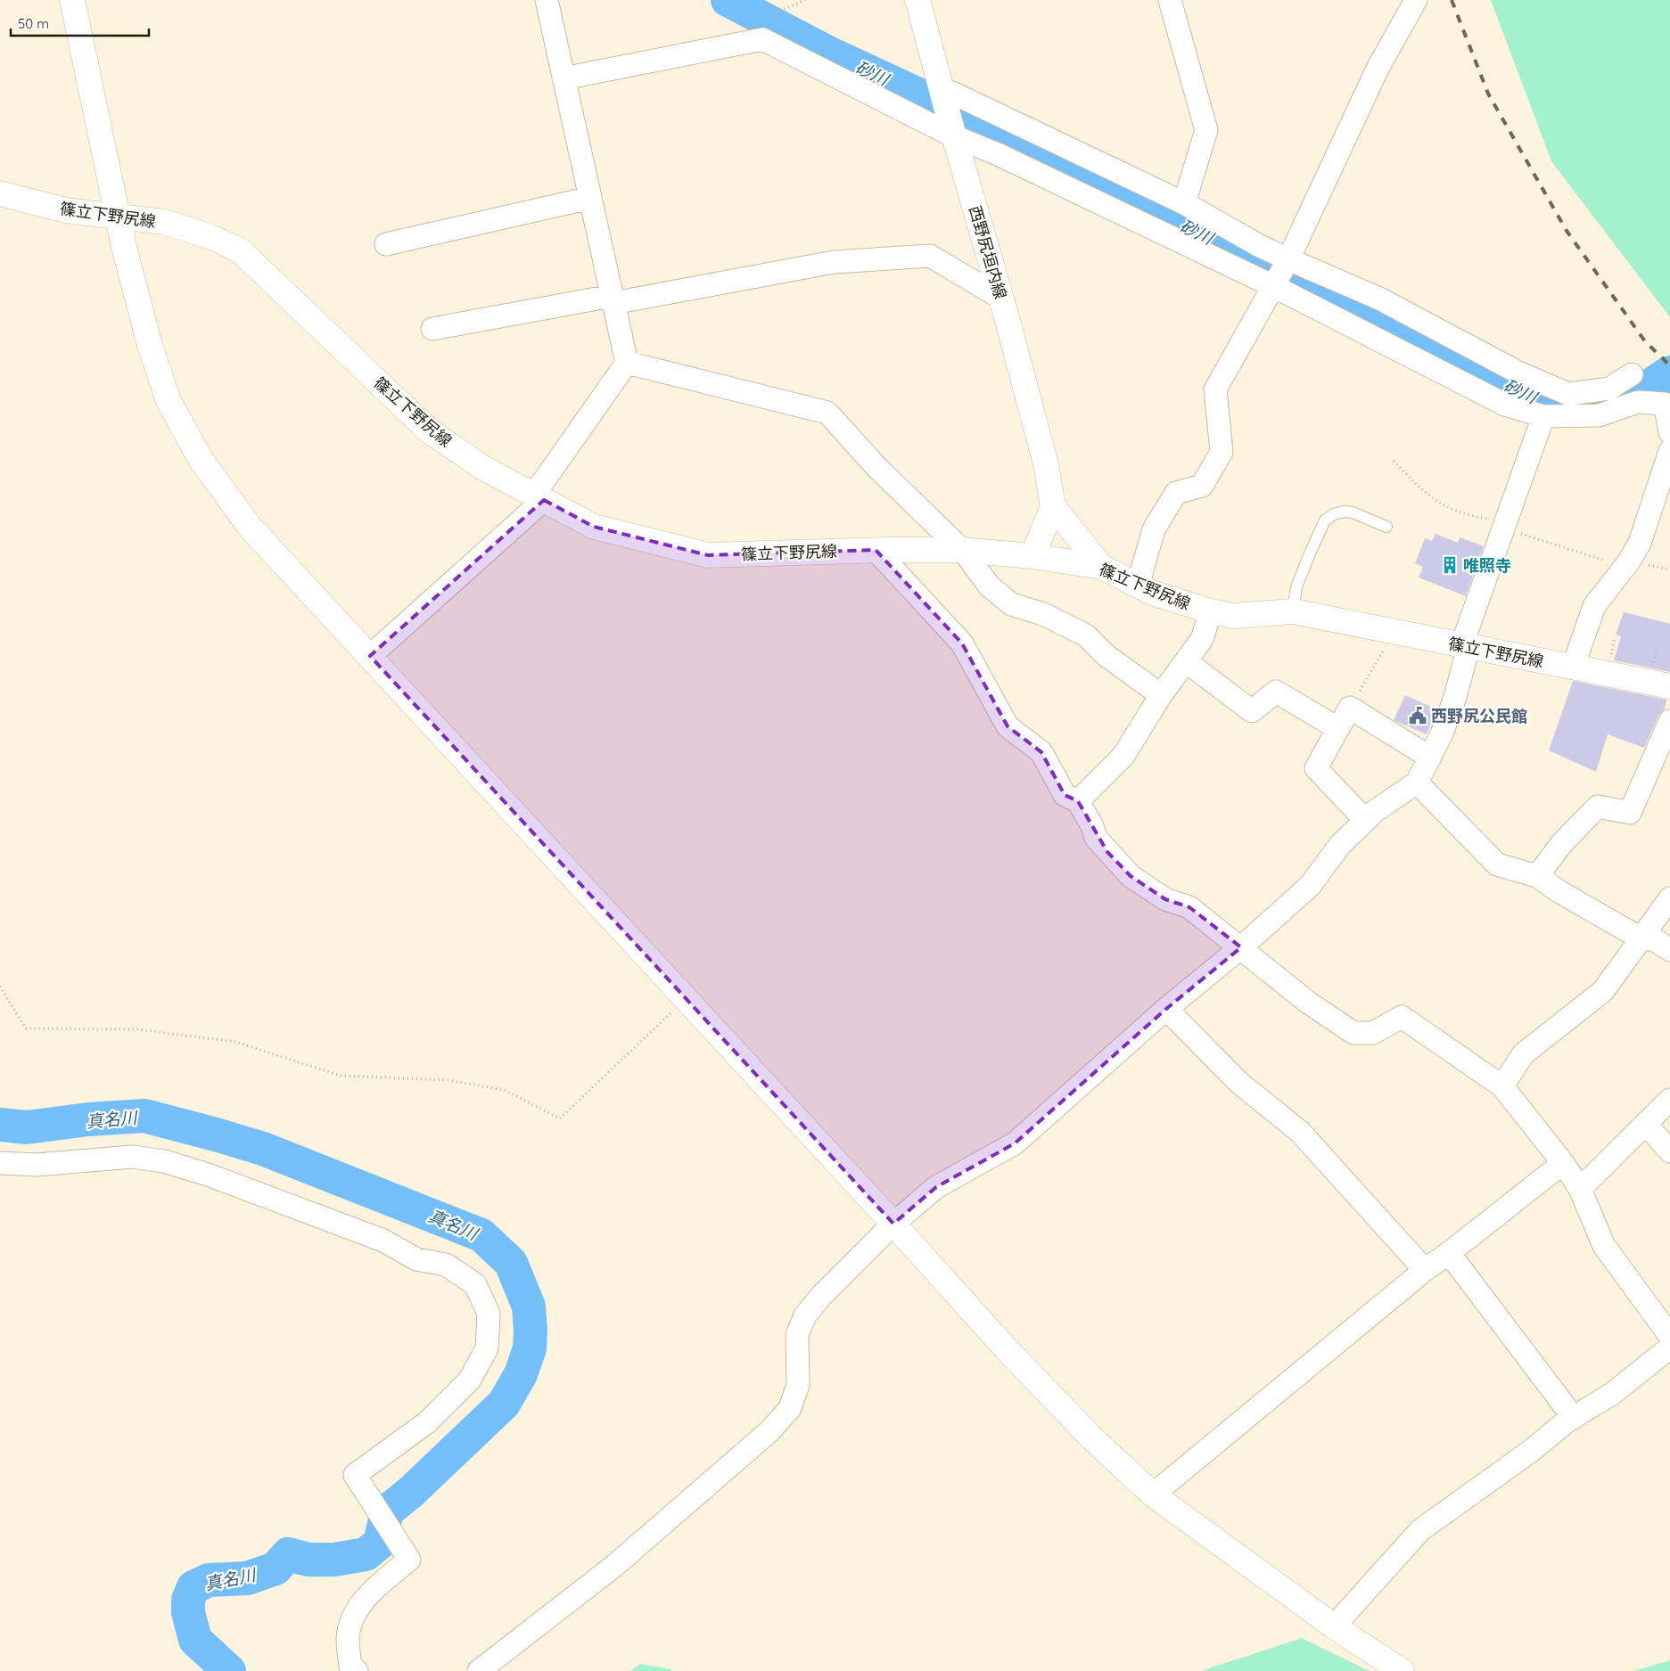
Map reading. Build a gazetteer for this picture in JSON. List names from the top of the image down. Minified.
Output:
{"streets":{"main road":["篠立下野尻線","西野尻垣内線"]},"crossings":[["篠立下野尻線","西野尻垣内線"]],"water":["砂川","真名川"],"places":{"building":["唯照寺"],"public building":["西野尻公民館"]},"scale_bar":"50 m"}
